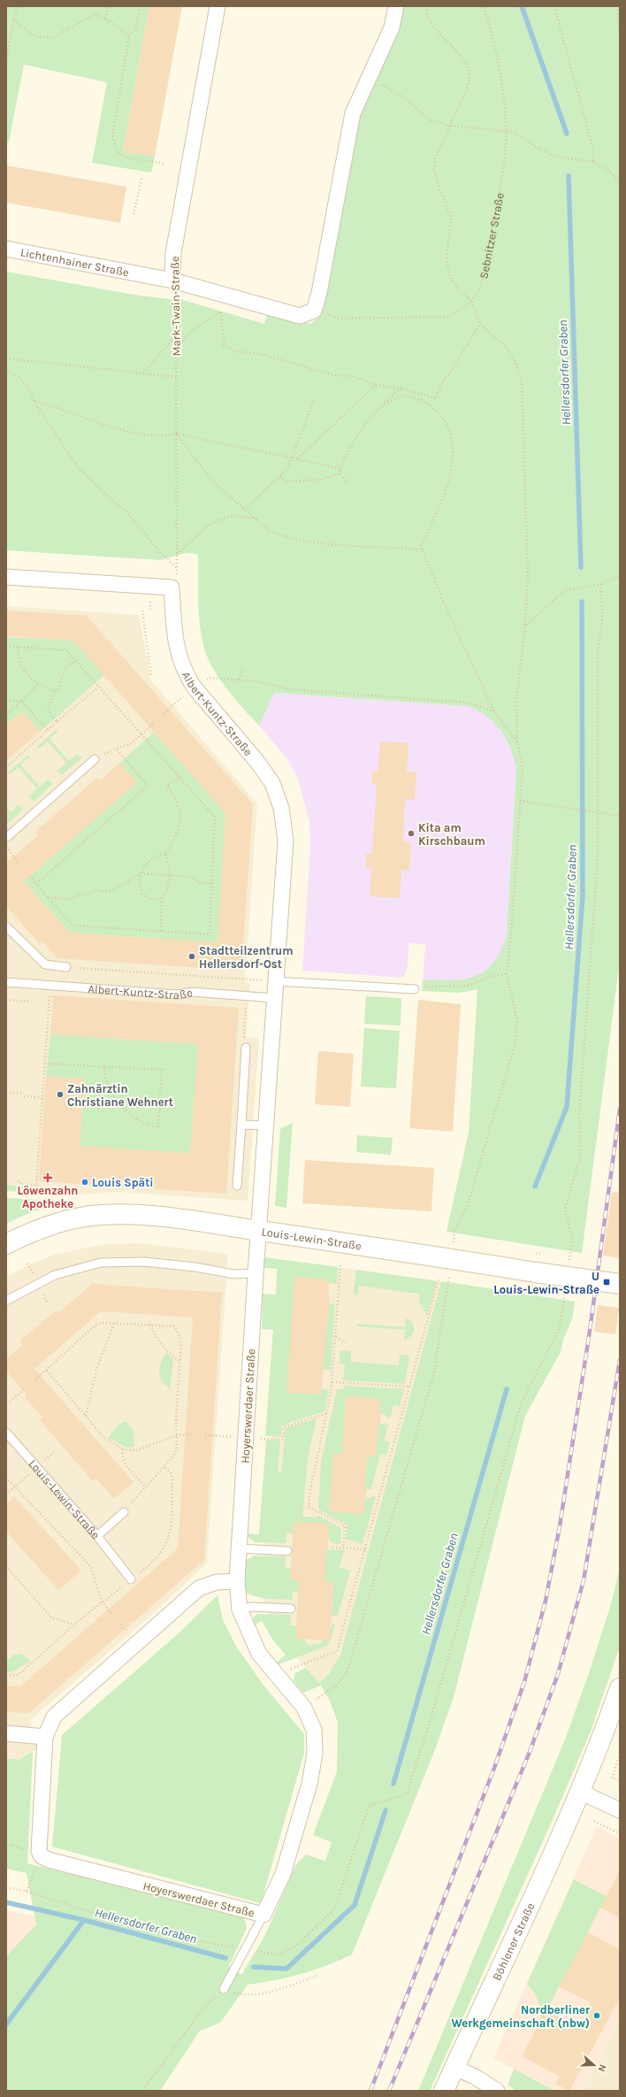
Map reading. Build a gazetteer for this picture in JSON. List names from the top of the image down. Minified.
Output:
{"streets":{"street":["Lichtenhainer Straße","Mark-Twain-Straße","Albert-Kuntz-Straße","Louis-Lewin-Straße","Hoyerswerdaer Straße","Böhlener Straße"],"path":["Sebnitzer Straße"]},"crossings":[["Lichtenhainer Straße","Mark-Twain-Straße"],["Mark-Twain-Straße","Albert-Kuntz-Straße"],["Albert-Kuntz-Straße","Louis-Lewin-Straße"],["Albert-Kuntz-Straße","Hoyerswerdaer Straße"],["Louis-Lewin-Straße","Hoyerswerdaer Straße"]],"water":["Hellersdorfer Graben"],"places":{"other":["Kita am Kirschbaum","Stadtteilzentrum Hellersdorf-Ost","Zahnärztin Christiane Wehnert","Louis Späti","Nordberliner Werkgemeinschaft (nbw)"],"health":["Löwenzahn Apotheke"],"transit":["U Louis-Lewin-Straße"]},"north":"right"}
